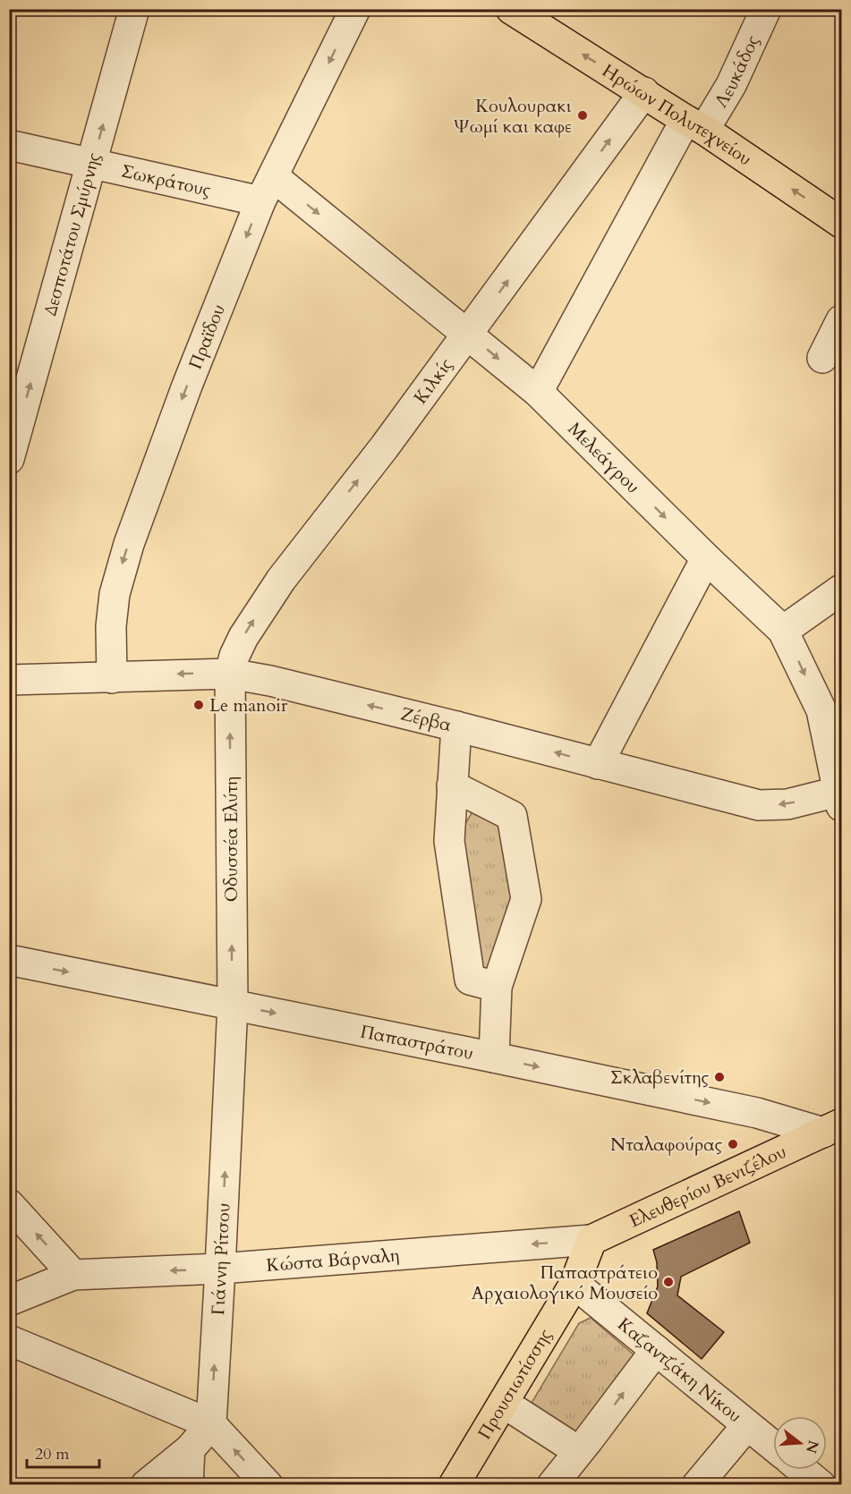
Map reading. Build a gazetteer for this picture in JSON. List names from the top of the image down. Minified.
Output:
{"streets":{"main road":["Ηρώων Πολυτεχνείου","Ελευθερίου Βενιζέλου","Προυσιωτίσσης"],"street":["Λευκάδος","Σωκράτους","Δεσποτάτου Σμύρνης","Πραϊδου","Κιλκίς","Μελεάγρου","Ζέρβα","Οδυσσέα Ελύτη","Παπαστράτου","Γιάννη Ρίτσου","Κώστα Βάρναλη","Καζαντζάκη Νίκου"]},"crossings":[["Λευκάδος","Ηρώων Πολυτεχνείου"],["Λευκάδος","Μελεάγρου"],["Ηρώων Πολυτεχνείου","Κιλκίς"],["Σωκράτους","Δεσποτάτου Σμύρνης"],["Σωκράτους","Πραϊδου"],["Σωκράτους","Μελεάγρου"],["Πραϊδου","Μελεάγρου"],["Πραϊδου","Ζέρβα"],["Κιλκίς","Μελεάγρου"],["Κιλκίς","Ζέρβα"],["Κιλκίς","Οδυσσέα Ελύτη"],["Μελεάγρου","Ζέρβα"],["Ζέρβα","Οδυσσέα Ελύτη"],["Οδυσσέα Ελύτη","Παπαστράτου"],["Οδυσσέα Ελύτη","Γιάννη Ρίτσου"],["Παπαστράτου","Ελευθερίου Βενιζέλου"],["Παπαστράτου","Γιάννη Ρίτσου"],["Ελευθερίου Βενιζέλου","Κώστα Βάρναλη"],["Ελευθερίου Βενιζέλου","Προυσιωτίσσης"],["Γιάννη Ρίτσου","Κώστα Βάρναλη"],["Κώστα Βάρναλη","Προυσιωτίσσης"],["Καζαντζάκη Νίκου","Προυσιωτίσσης"]],"one_way":["Ηρώων Πολυτεχνείου","Δεσποτάτου Σμύρνης","Πραϊδου","Κιλκίς","Μελεάγρου","Ζέρβα","Παπαστράτου","Γιάννη Ρίτσου","Κώστα Βάρναλη"],"places":["Κουλουρακι Ψωμί και καφε","Le manoir","Σκλαβενίτης","Νταλαφούρας","Παπαστράτειο Αρχαιολογικό Μουσείο"],"scale_bar":"20 m","north":"right"}
